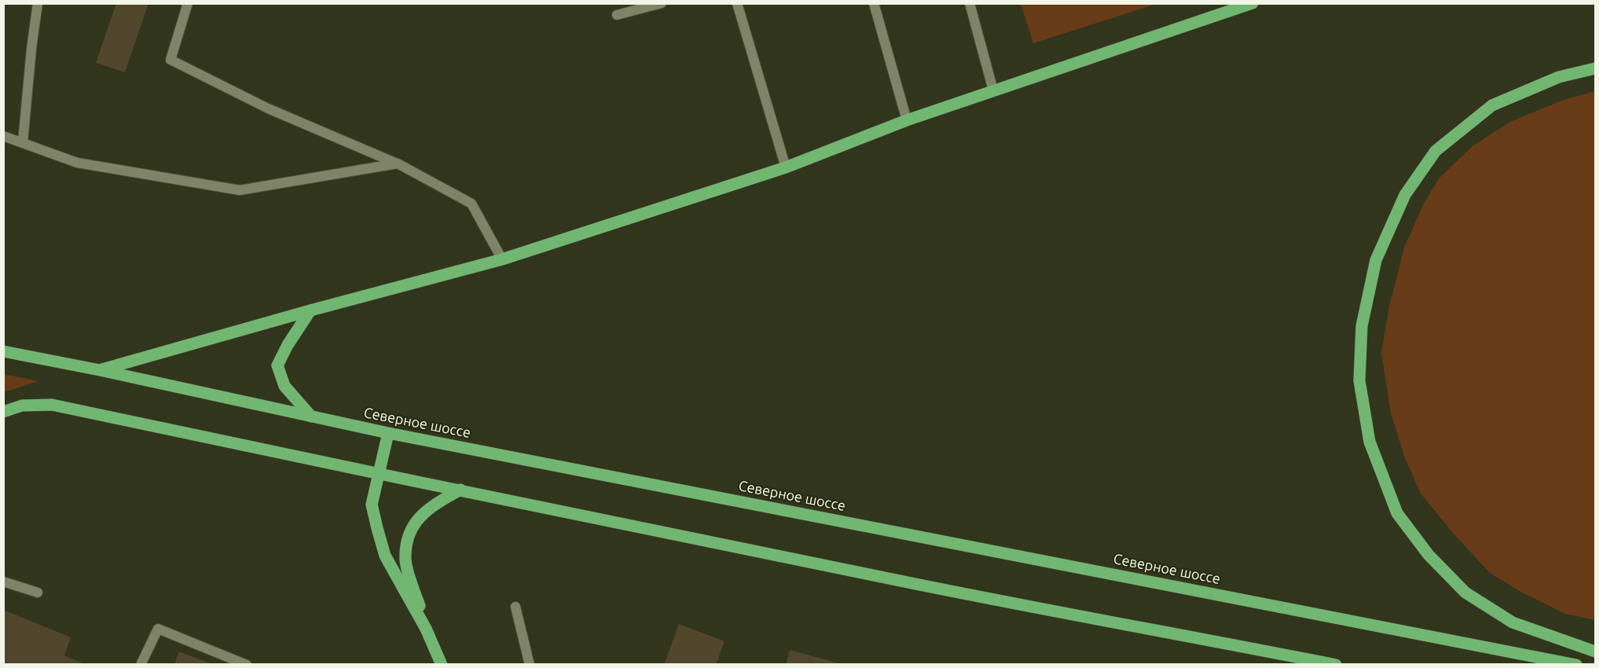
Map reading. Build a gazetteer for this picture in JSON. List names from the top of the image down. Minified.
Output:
{"streets":{"main road":["Северное шоссе"]}}
